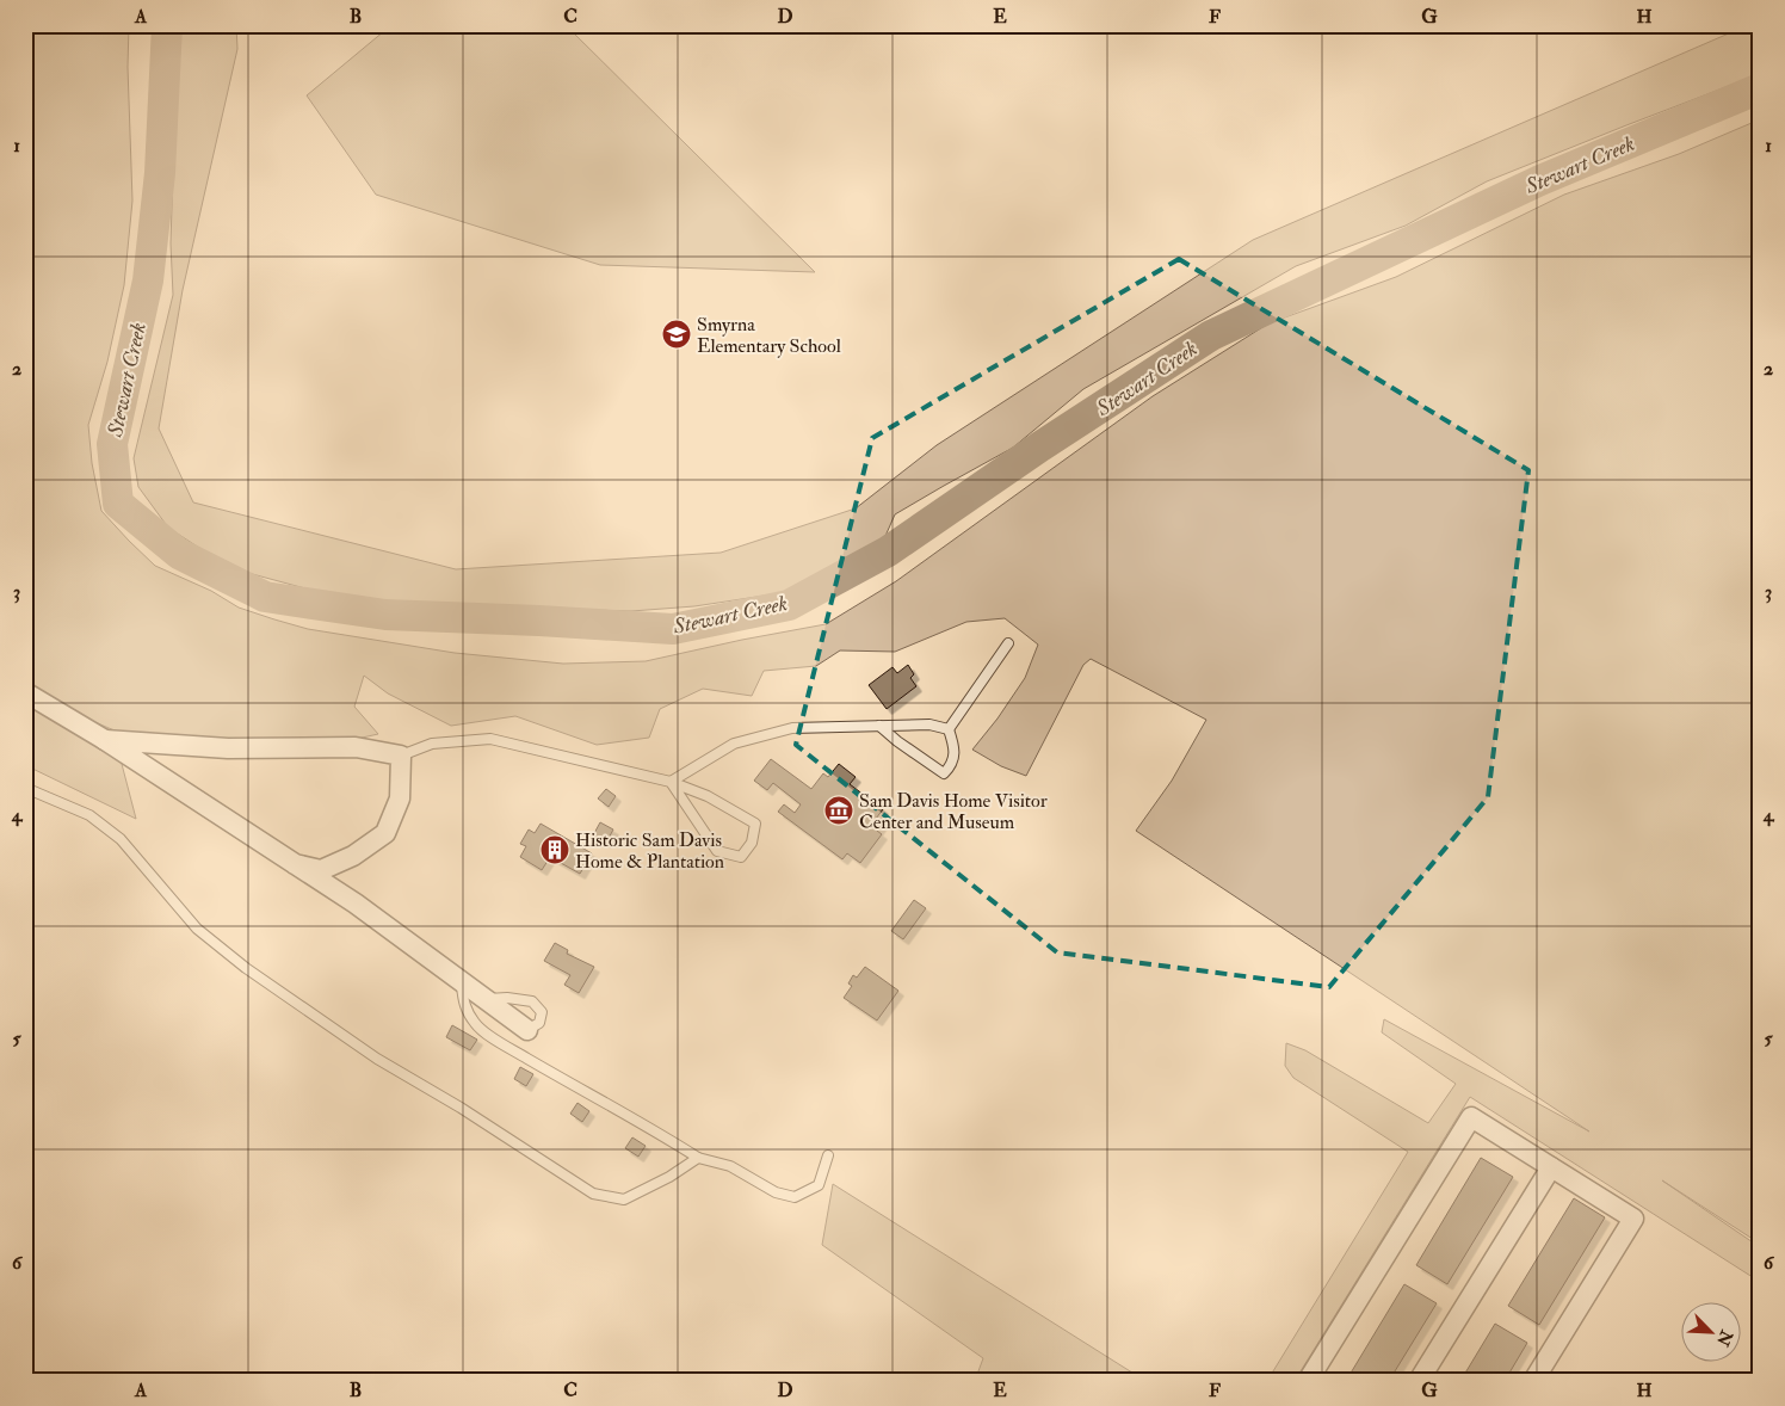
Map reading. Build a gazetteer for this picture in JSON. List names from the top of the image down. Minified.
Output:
{"water":["Stewart Creek"],"places":{"school or university":["Smyrna Elementary School"],"museum":["Sam Davis Home Visitor Center and Museum"],"building":["Historic Sam Davis Home & Plantation"]},"north":"bottom right","grid":{"columns":["A","B","C","D","E","F","G","H"],"rows":["1","2","3","4","5","6"]}}
